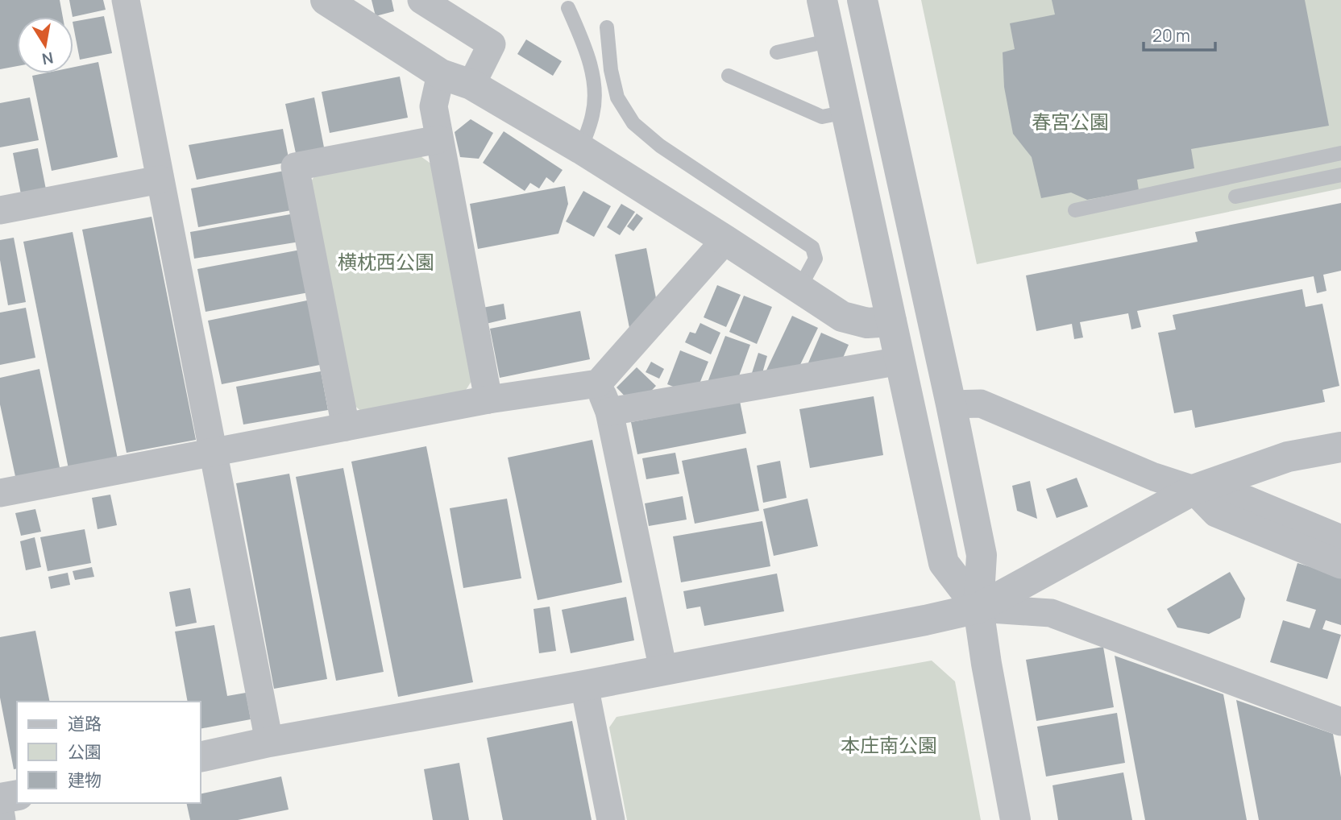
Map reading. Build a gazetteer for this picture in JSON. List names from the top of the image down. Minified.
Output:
{"parks":["春宮公園","横枕西公園","本庄南公園"],"legend":["道路","公園","建物"],"scale_bar":"20 m","north":"bottom"}
